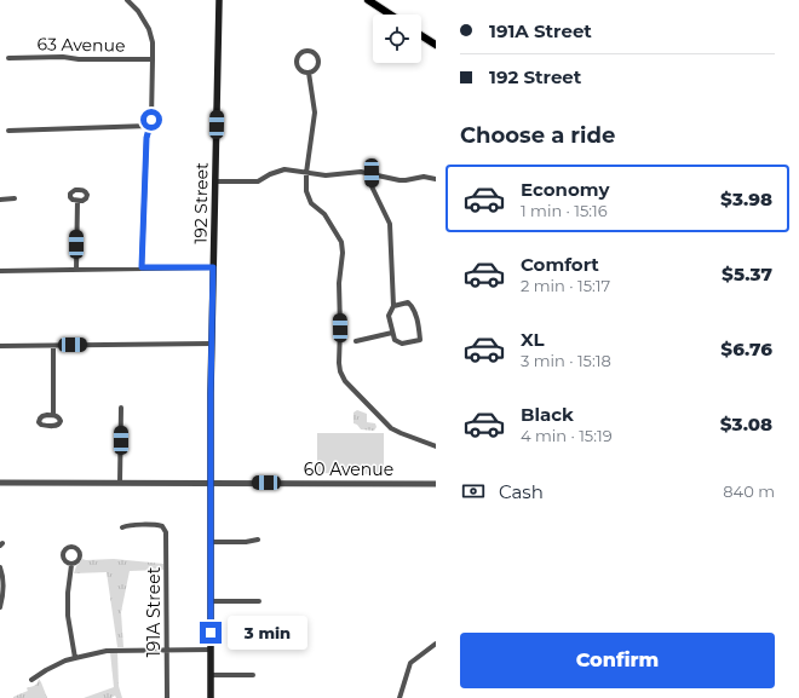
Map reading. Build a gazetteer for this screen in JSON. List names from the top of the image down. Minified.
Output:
{"streets":{"main road":["192 Street"],"street":["63 Avenue","60 Avenue","191A Street"]},"crossings":[["192 Street","60 Avenue"]],"page":{"banner":["191A Street","192 Street"],"heading":"Choose a ride","list":[{"name":"Economy","note":"1 min · 15:16","value":"$3.98"},{"name":"Comfort","note":"2 min · 15:17","value":"$5.37"},{"name":"XL","note":"3 min · 15:18","value":"$6.76"},{"name":"Black","note":"4 min · 15:19","value":"$3.08"}],"pay":["Cash","840 m"],"bubble":"3 min","buttons":"Confirm"}}
